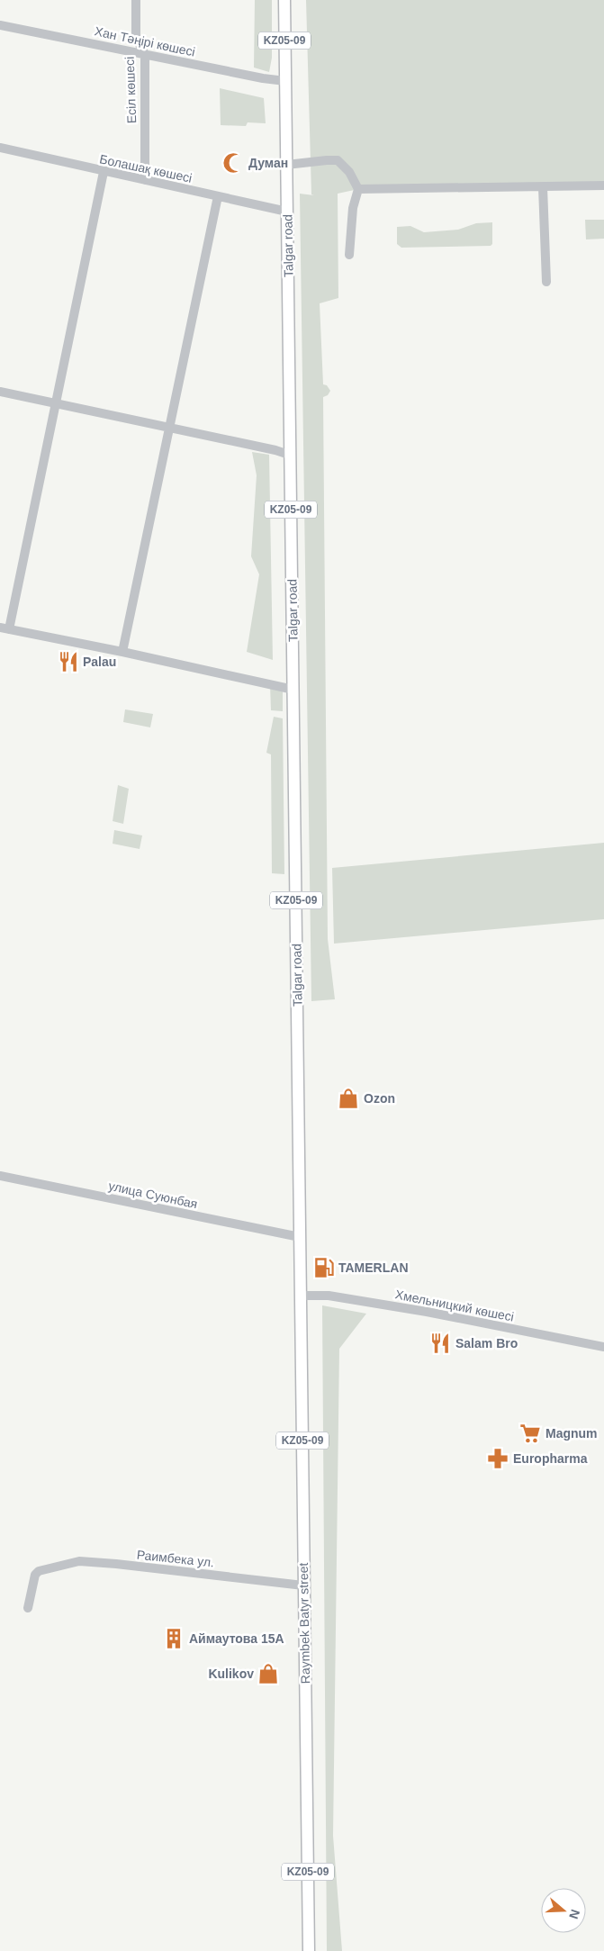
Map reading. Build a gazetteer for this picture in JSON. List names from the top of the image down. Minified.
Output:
{"streets":{"main road":["KZ05-09","Talgar road","Raymbek Batyr street"],"street":["Хан Тәңірі көшесі","Есіл көшесі","Болашақ көшесі","улица Суюнбая","Хмельницкий көшесі","Раимбека ул."]},"crossings":[["KZ05-09","Talgar road"],["KZ05-09","улица Суюнбая"],["KZ05-09","Хмельницкий көшесі"],["KZ05-09","Raymbek Batyr street"],["Хан Тәңірі көшесі","Есіл көшесі"],["Хан Тәңірі көшесі","Talgar road"],["Есіл көшесі","Болашақ көшесі"],["Болашақ көшесі","Talgar road"],["Хмельницкий көшесі","Raymbek Batyr street"],["Раимбека ул.","Raymbek Batyr street"]],"places":{"mosque":["Думан"],"restaurant":["Palau","Salam Bro"],"shop":["Ozon","Kulikov"],"fuel station":["TAMERLAN"],"supermarket":["Magnum"],"pharmacy":["Europharma"],"building":["Аймаутова 15А"]},"north":"right"}
